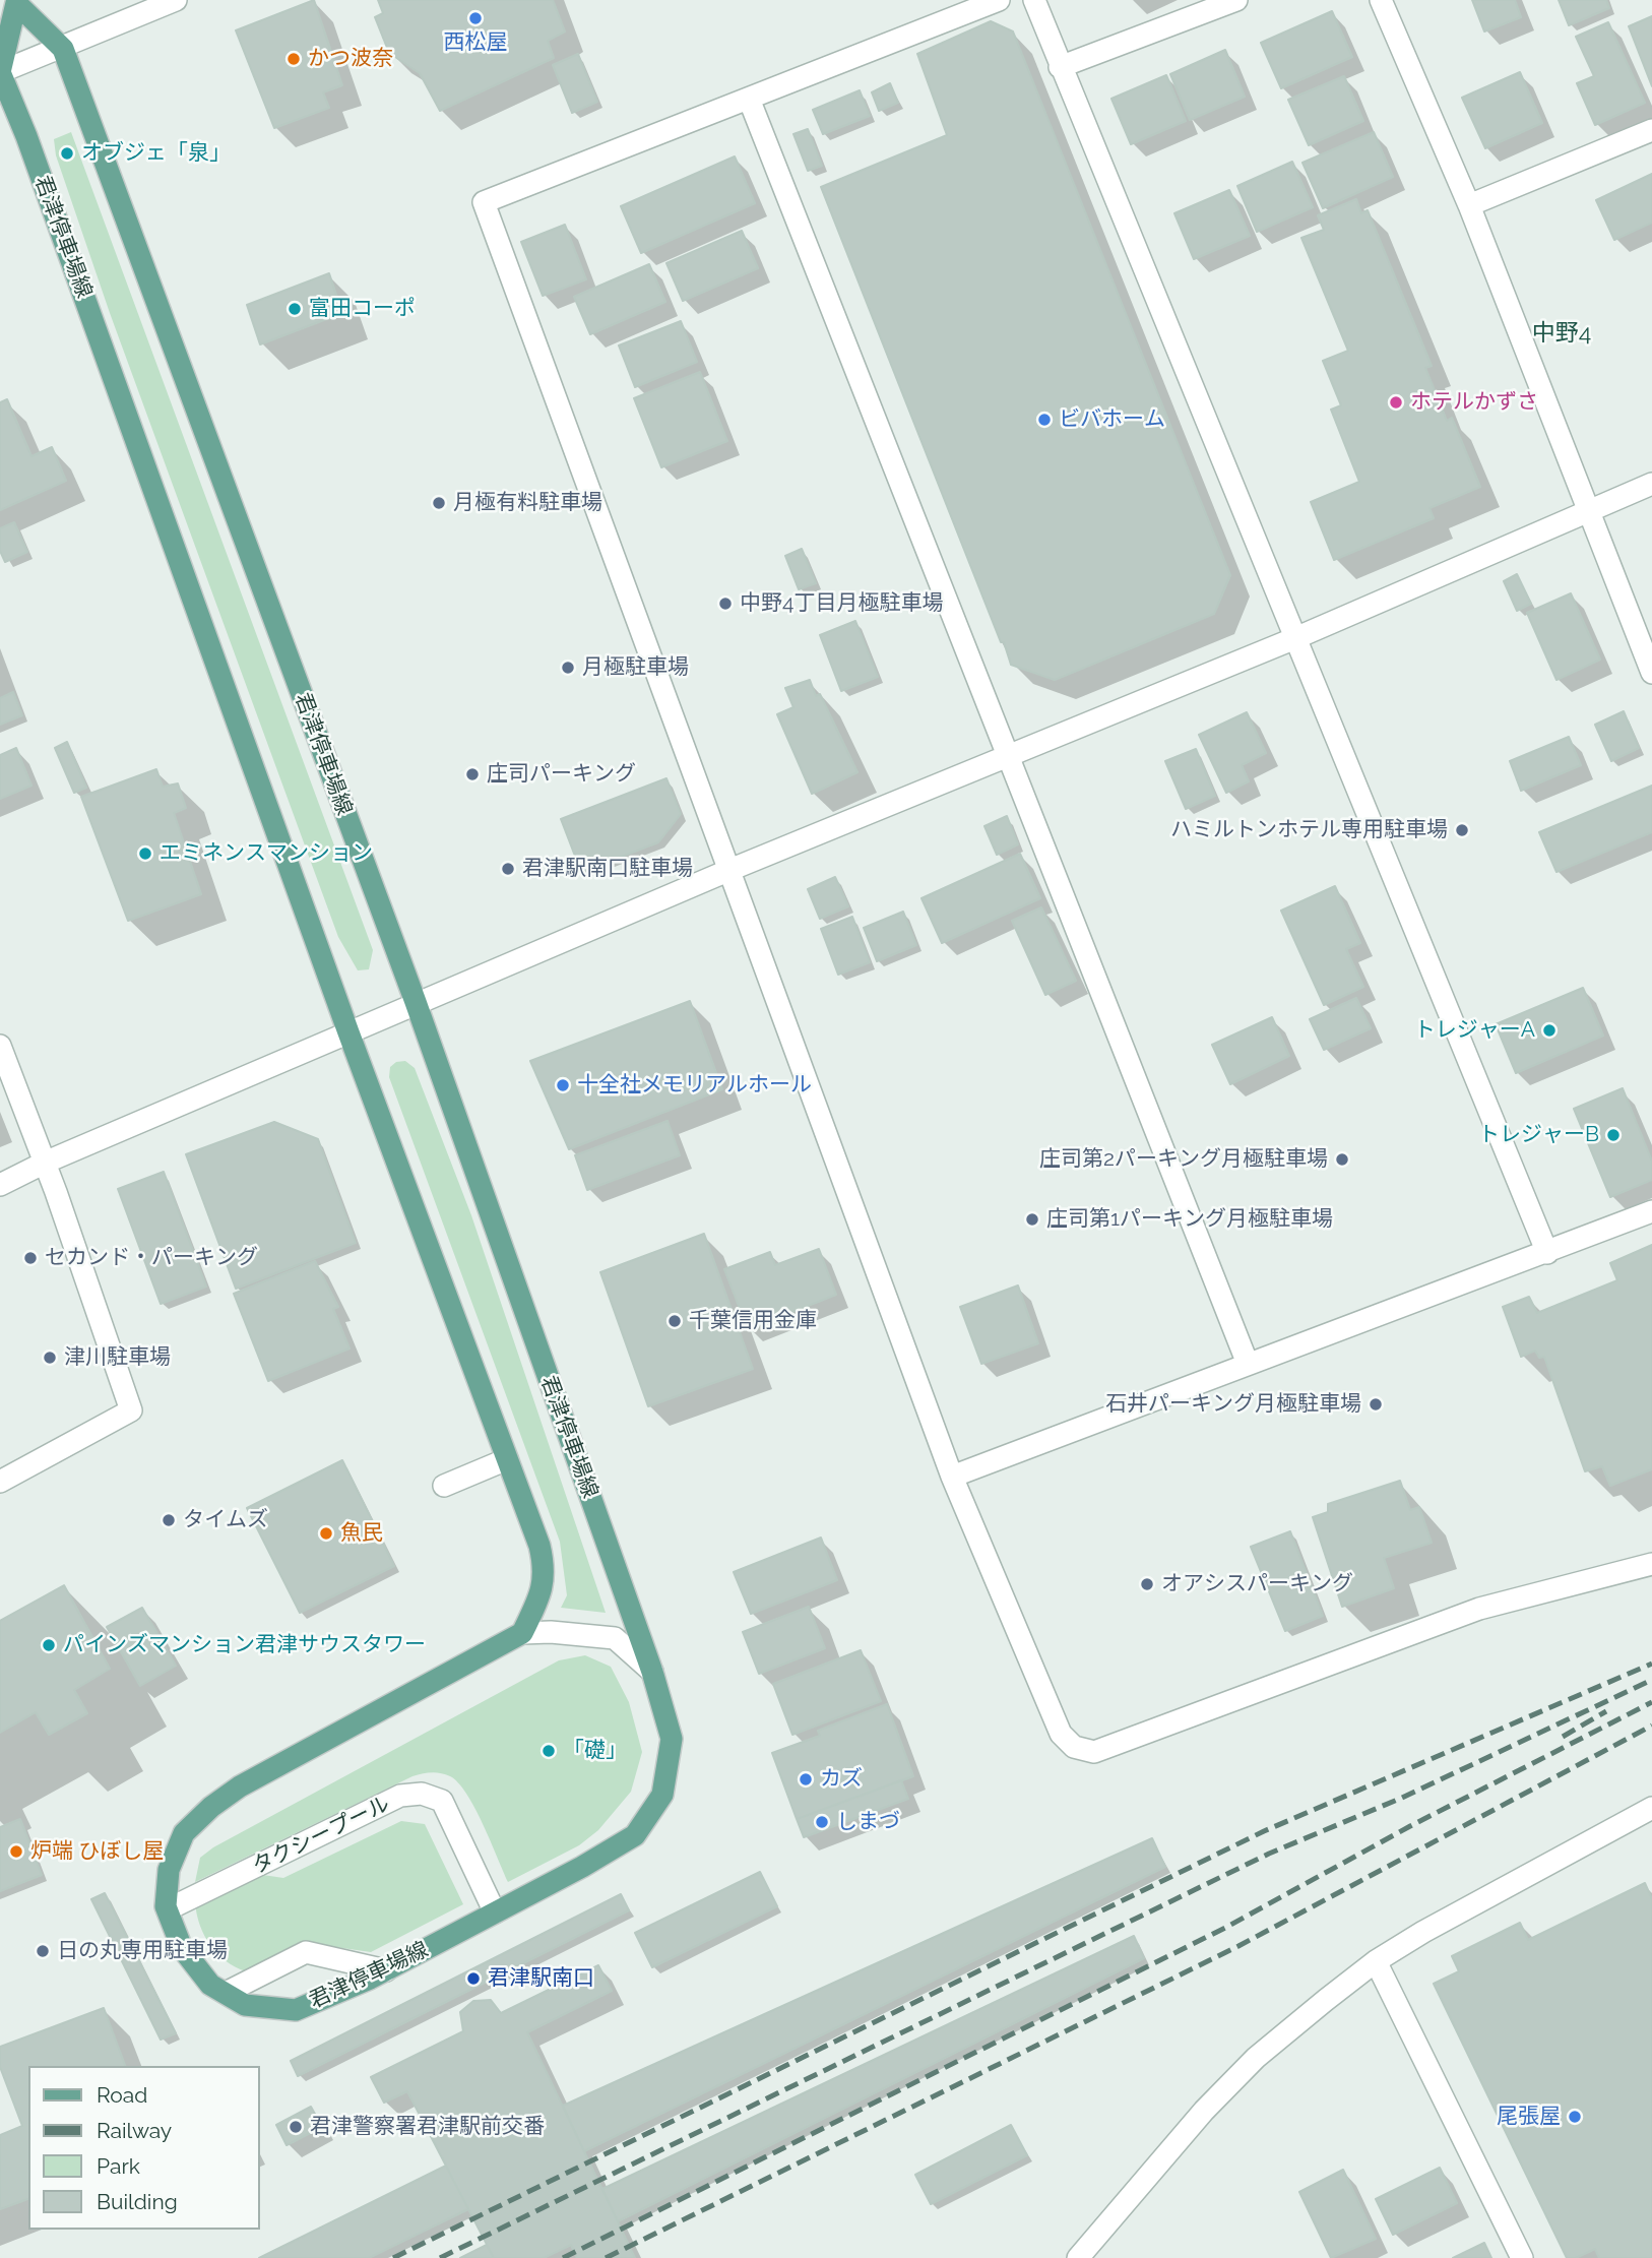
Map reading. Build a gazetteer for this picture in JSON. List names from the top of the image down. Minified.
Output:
{"streets":{"main road":["君津停車場線"],"street":["タクシープール"]},"crossings":[["君津停車場線","タクシープール"]],"districts":["中野4"],"places":["西松屋","かつ波奈","オブジェ「泉」","富田コーポ","ホテルかずさ","ビバホーム","月極有料駐車場","中野4丁目月極駐車場","月極駐車場","庄司パーキング","ハミルトンホテル専用駐車場","エミネンスマンション","君津駅南口駐車場","トレジャーA","十全社メモリアルホール","トレジャーB","庄司第2パーキング月極駐車場","庄司第1パーキング月極駐車場","セカンド・パーキング","千葉信用金庫","津川駐車場","石井パーキング月極駐車場","タイムズ","魚民","オアシスパーキング","パインズマンション君津サウスタワー","「礎」","カズ","しまづ","炉端 ひぼし屋","日の丸専用駐車場","君津駅南口","尾張屋","君津警察署君津駅前交番"],"legend":["Road","Railway","Park","Building"]}
